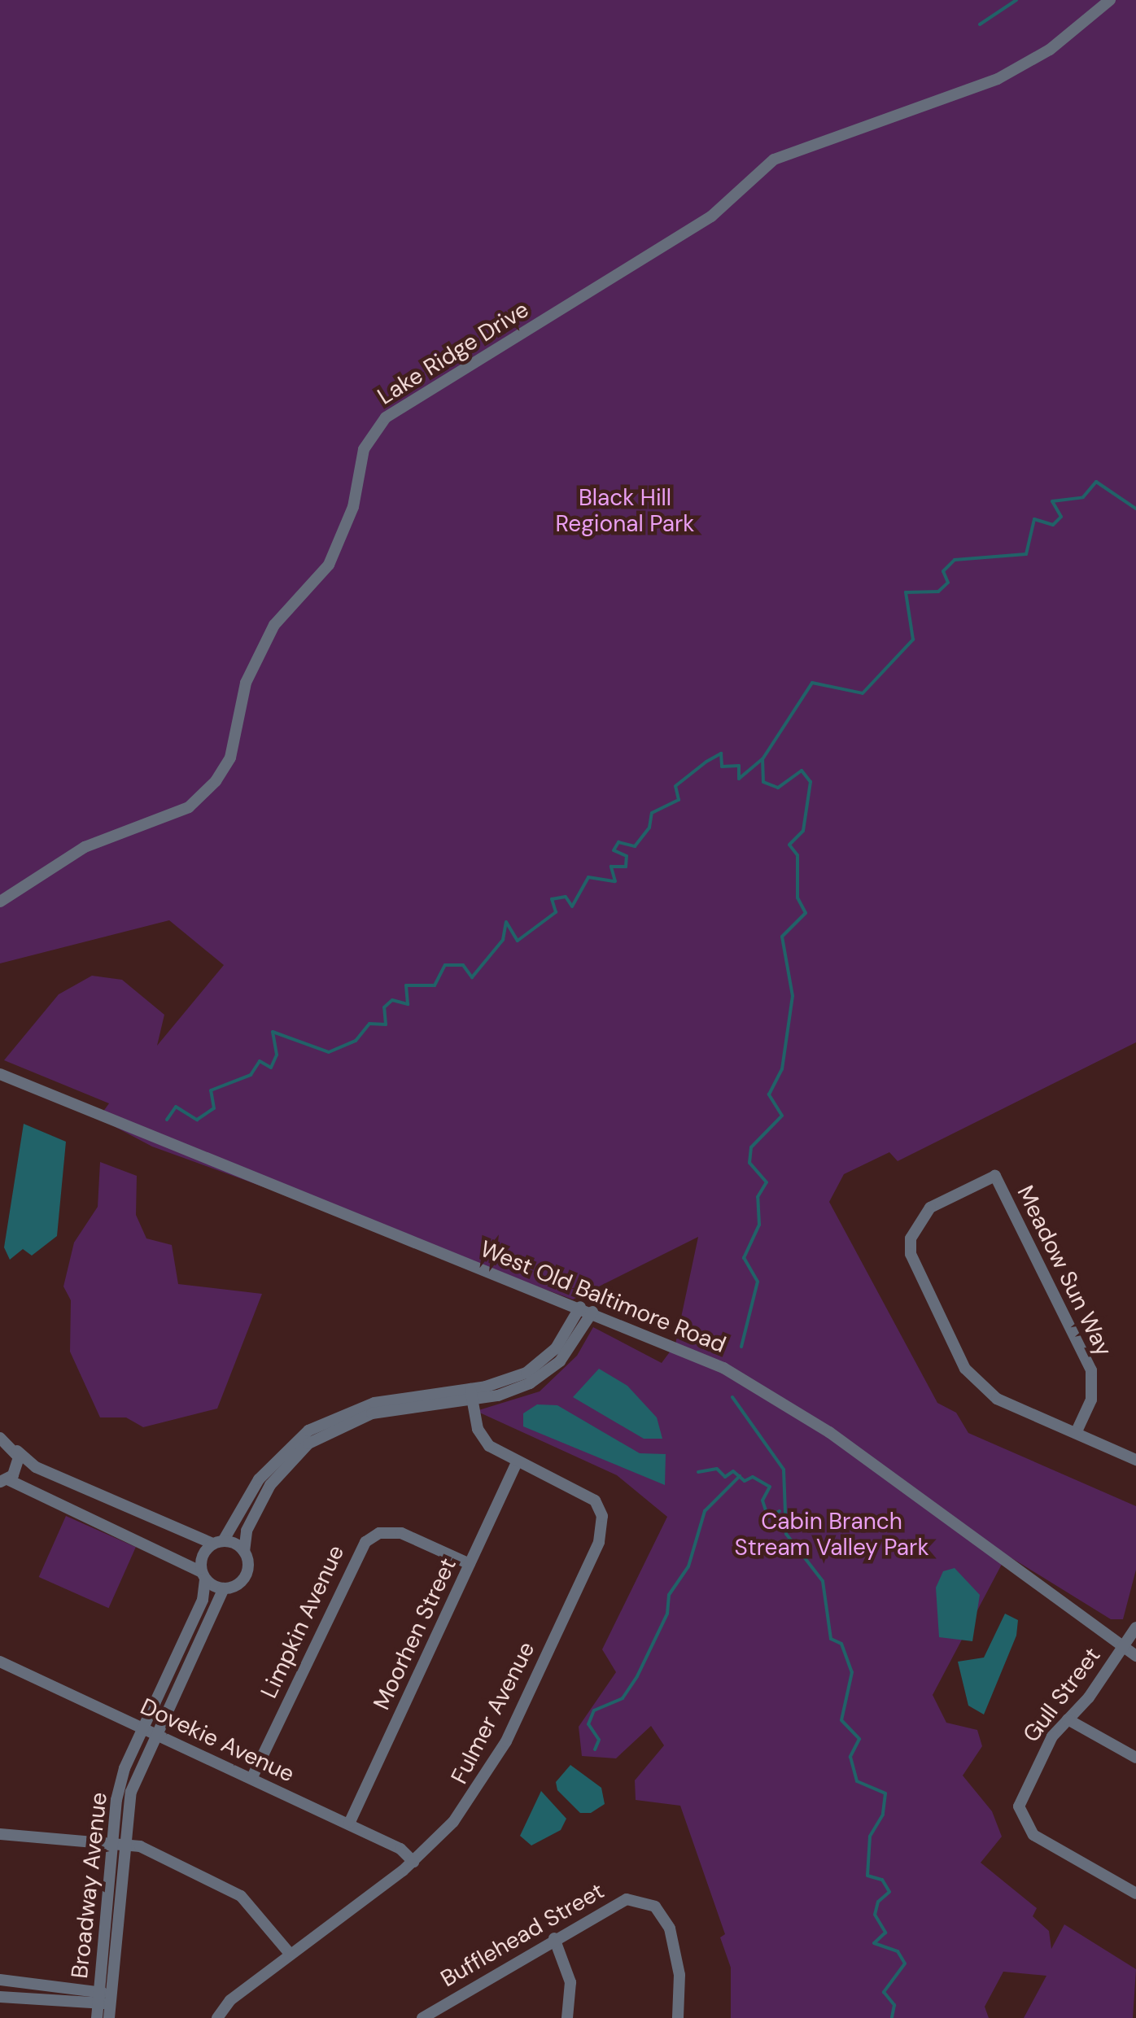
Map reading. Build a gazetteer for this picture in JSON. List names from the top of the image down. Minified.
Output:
{"streets":{"street":["Lake Ridge Drive","Meadow Sun Way","West Old Baltimore Road","Limpkin Avenue","Moorhen Street","Gull Street","Fulmer Avenue","Dovekie Avenue","Broadway Avenue","Bufflehead Street"]},"crossings":[["West Old Baltimore Road","Gull Street"],["Limpkin Avenue","Moorhen Street"],["Limpkin Avenue","Dovekie Avenue"],["Moorhen Street","Fulmer Avenue"],["Moorhen Street","Dovekie Avenue"],["Fulmer Avenue","Dovekie Avenue"],["Dovekie Avenue","Broadway Avenue"]],"parks":["Black Hill Regional Park","Cabin Branch Stream Valley Park"]}
